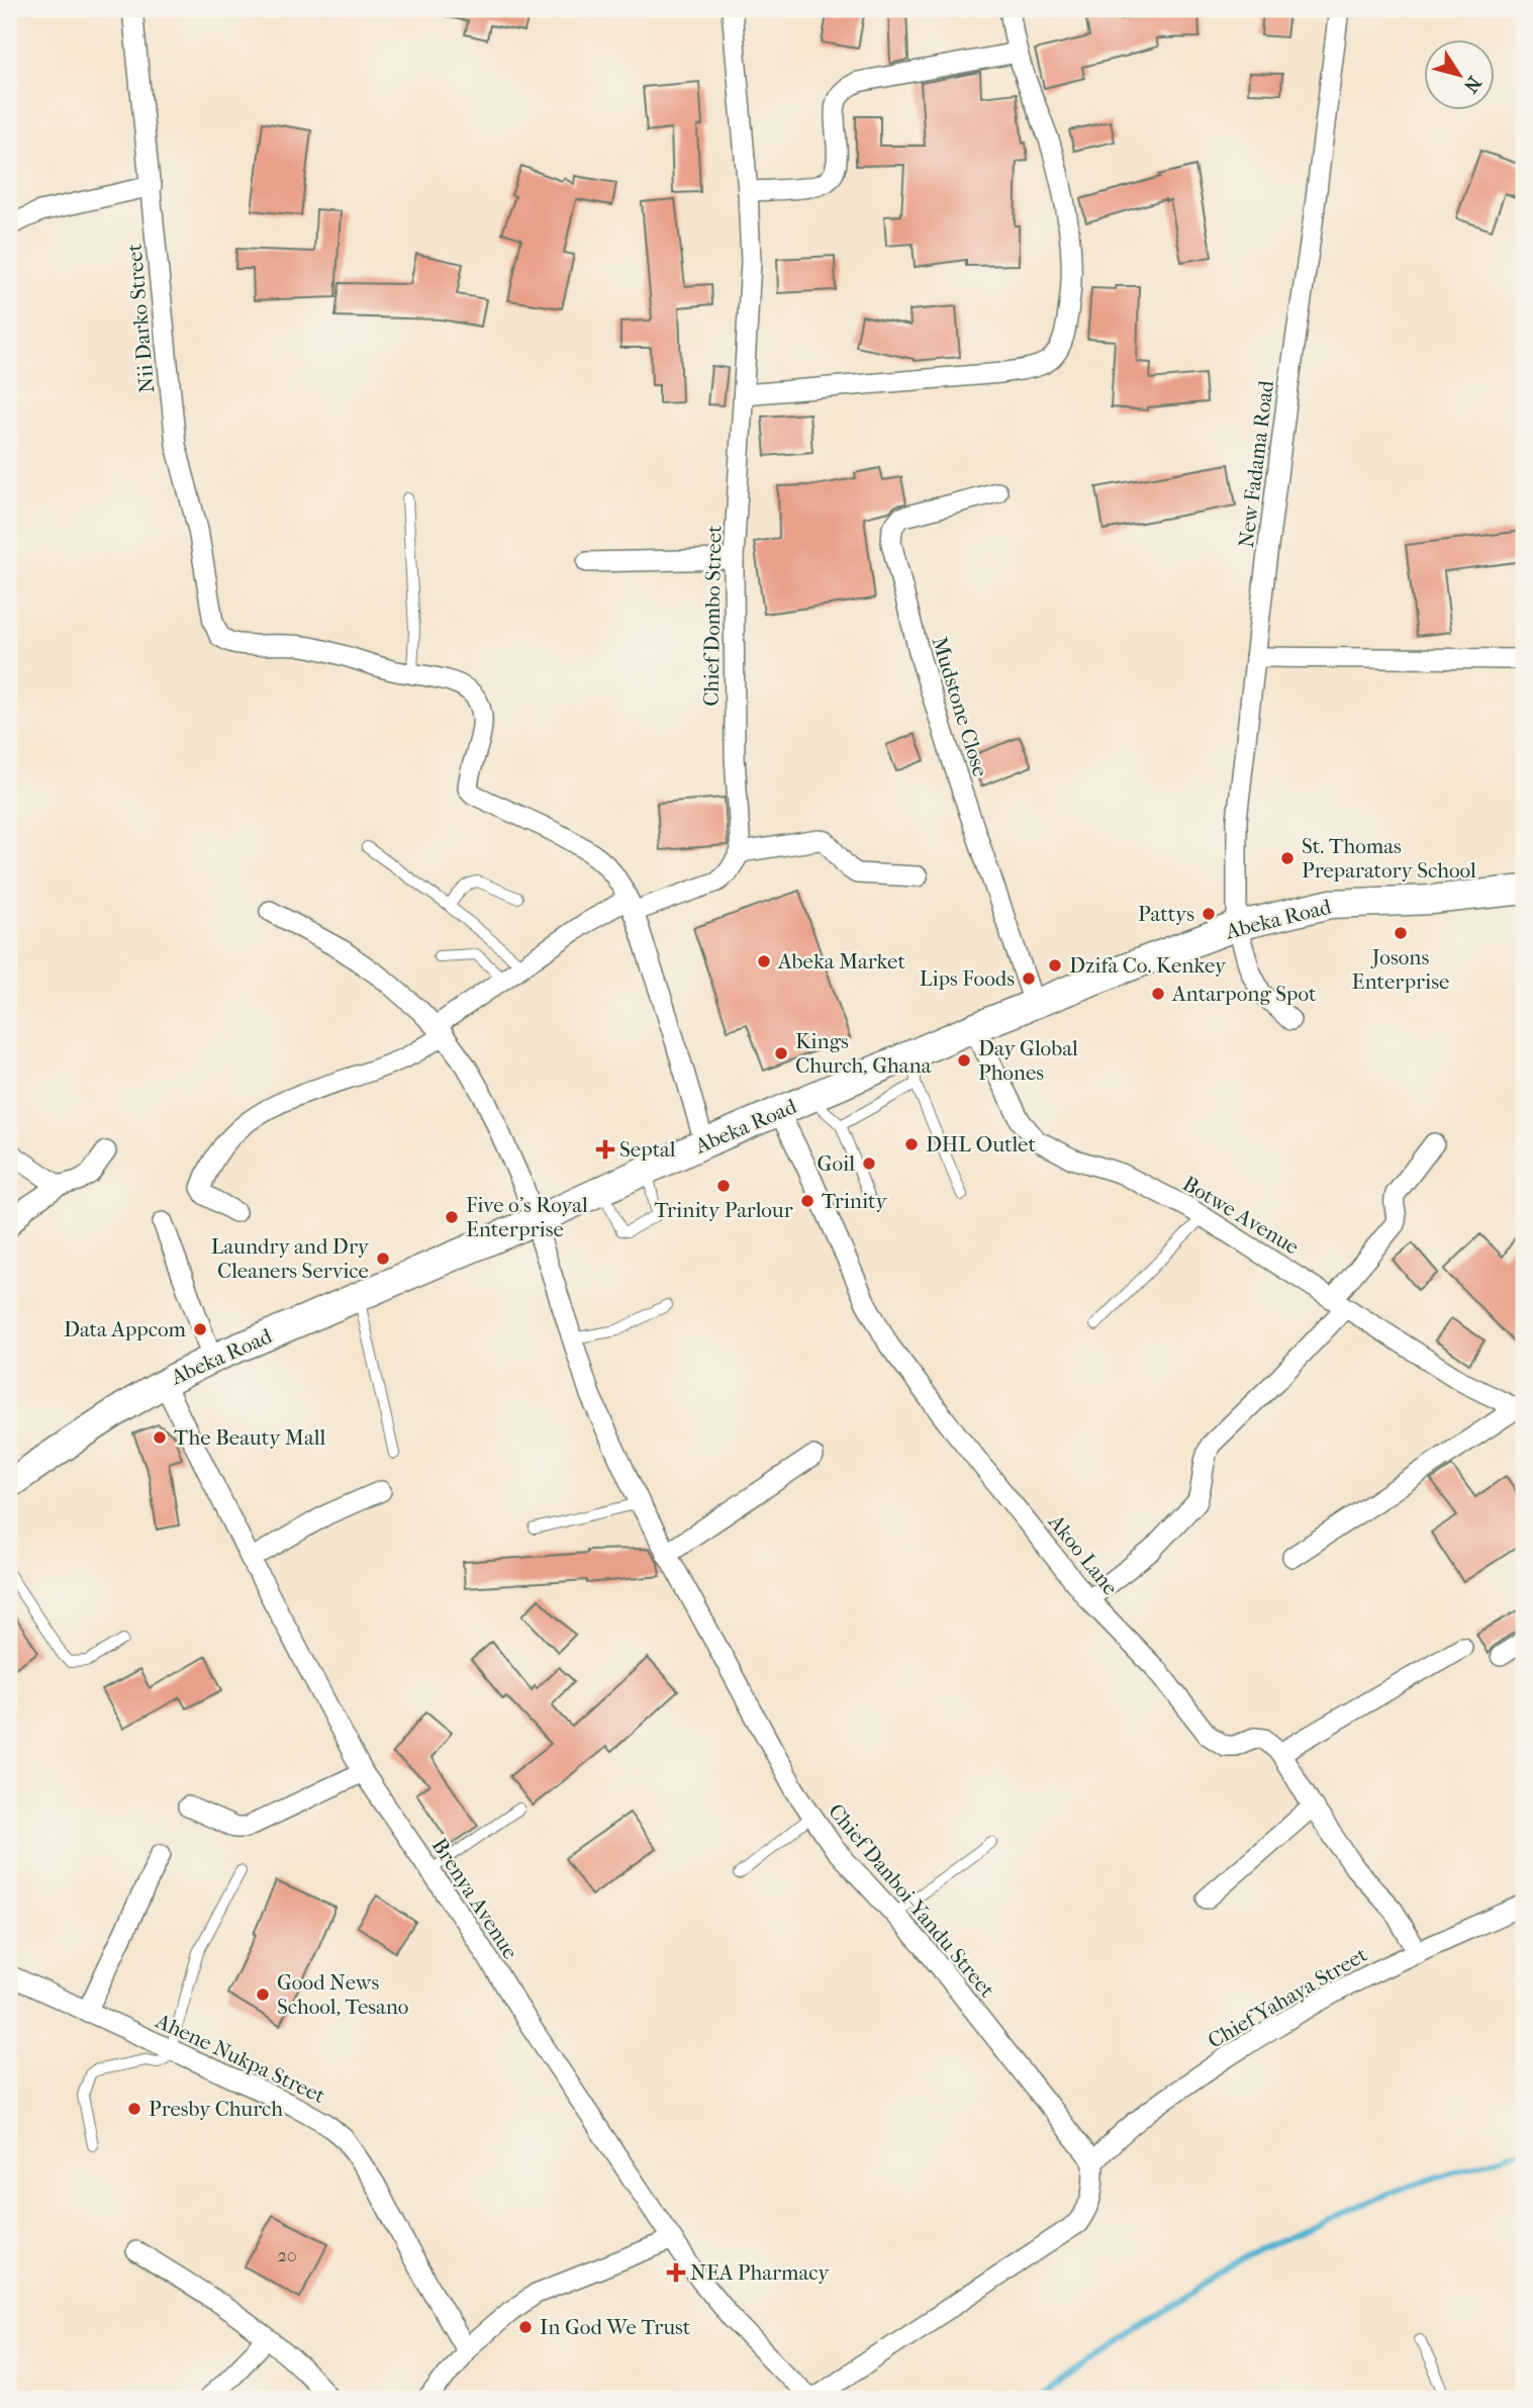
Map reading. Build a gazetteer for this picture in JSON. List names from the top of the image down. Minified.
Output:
{"streets":{"street":["Nii Darko Street","New Fadama Road","Chief Dombo Street","Mudstone Close","Abeka Road","Botwe Avenue","Akoo Lane","Brenya Avenue","Chief Danboi-Yandu Street","Chief Yahaya Street","Ahene Nukpa Street"]},"crossings":[["New Fadama Road","Abeka Road"],["Mudstone Close","Abeka Road"],["Abeka Road","Botwe Avenue"],["Abeka Road","Akoo Lane"],["Abeka Road","Brenya Avenue"],["Abeka Road","Chief Danboi-Yandu Street"],["Chief Danboi-Yandu Street","Chief Yahaya Street"]],"places":{"other":["St. Thomas Preparatory School","Pattys","Josons Enterprise","Abeka Market","Dzifa Co. Kenkey","Lips Foods","Antarpong Spot","Kings Church, Ghana","Day Global Phones","DHL Outlet","Goil","Trinity Parlour","Trinity","Five o's Royal Enterprise","Laundry and Dry Cleaners Service","Data Appcom","The Beauty Mall","Good News School, Tesano","Presby Church","In God We Trust"],"health":["Septal","NEA Pharmacy"]},"house_numbers":["20"],"north":"bottom right"}
